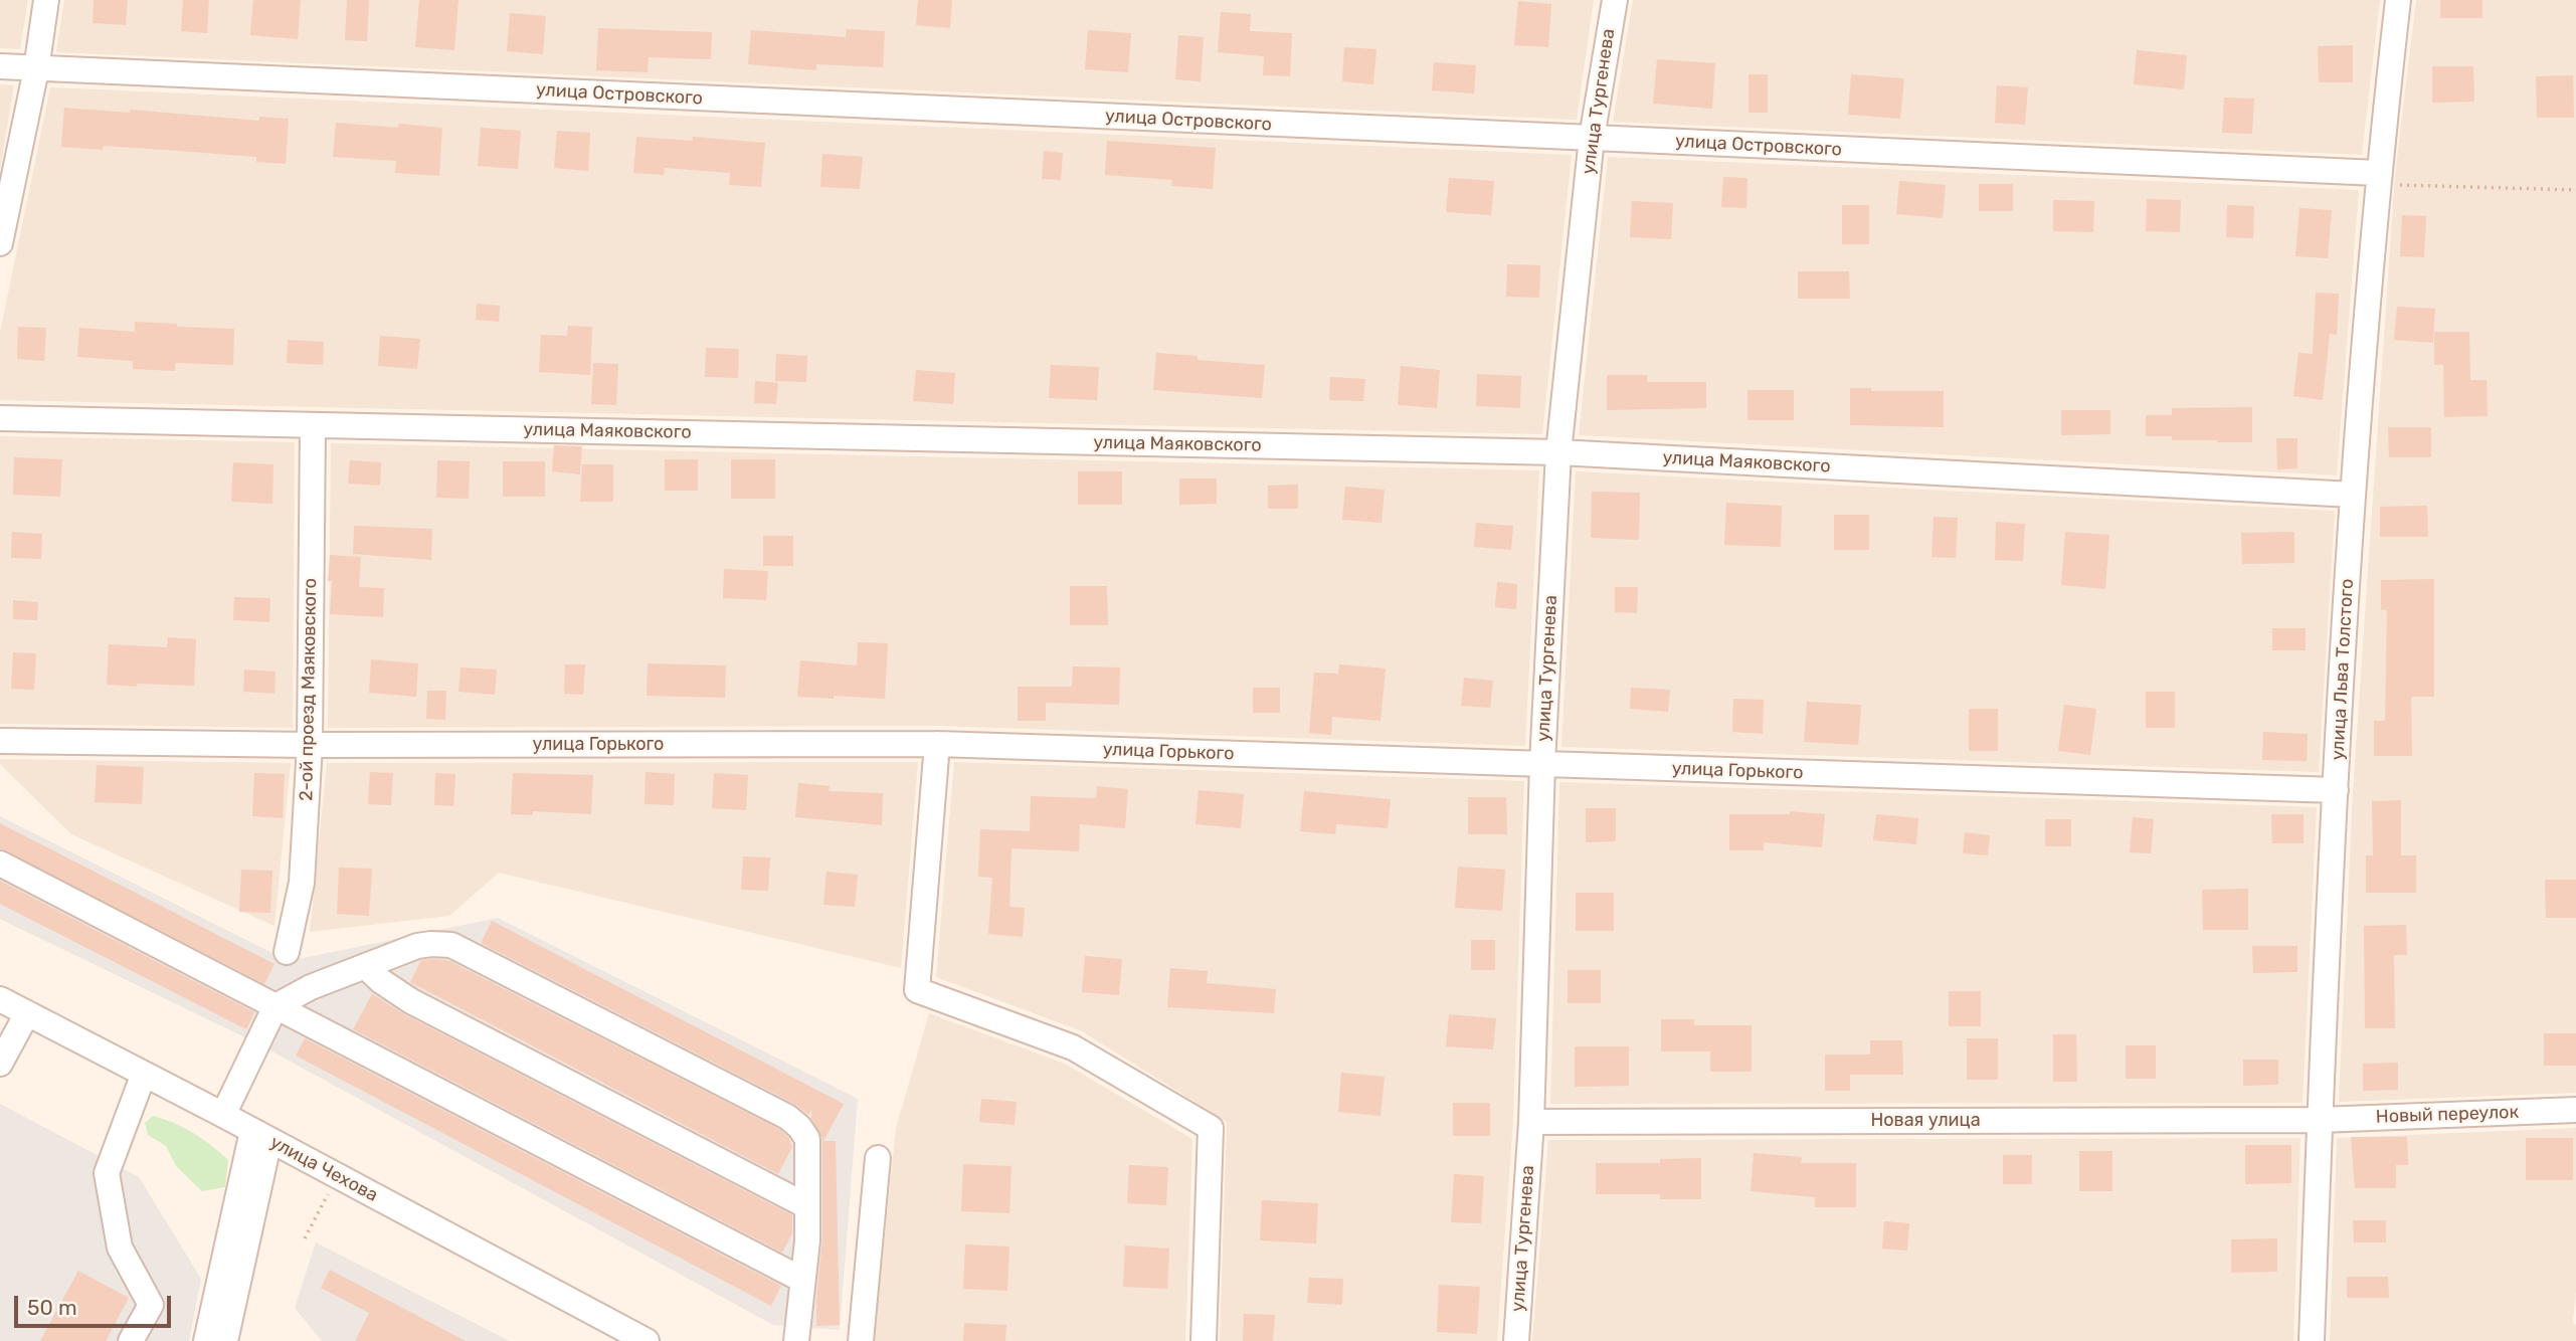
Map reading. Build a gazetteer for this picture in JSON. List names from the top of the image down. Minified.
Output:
{"streets":{"street":["улица Островского","улица Тургенева","улица Маяковского","улица Льва Толстого","2-ой проезд Маяковского","улица Горького","Новый переулок","Новая улица","улица Чехова"]},"crossings":[["улица Островского","улица Тургенева"],["улица Островского","улица Льва Толстого"],["улица Тургенева","улица Маяковского"],["улица Тургенева","улица Горького"],["улица Тургенева","Новая улица"],["улица Маяковского","улица Льва Толстого"],["улица Маяковского","2-ой проезд Маяковского"],["улица Льва Толстого","улица Горького"],["улица Льва Толстого","Новый переулок"],["улица Льва Толстого","Новая улица"],["2-ой проезд Маяковского","улица Горького"],["Новый переулок","Новая улица"]],"scale_bar":"50 m"}
